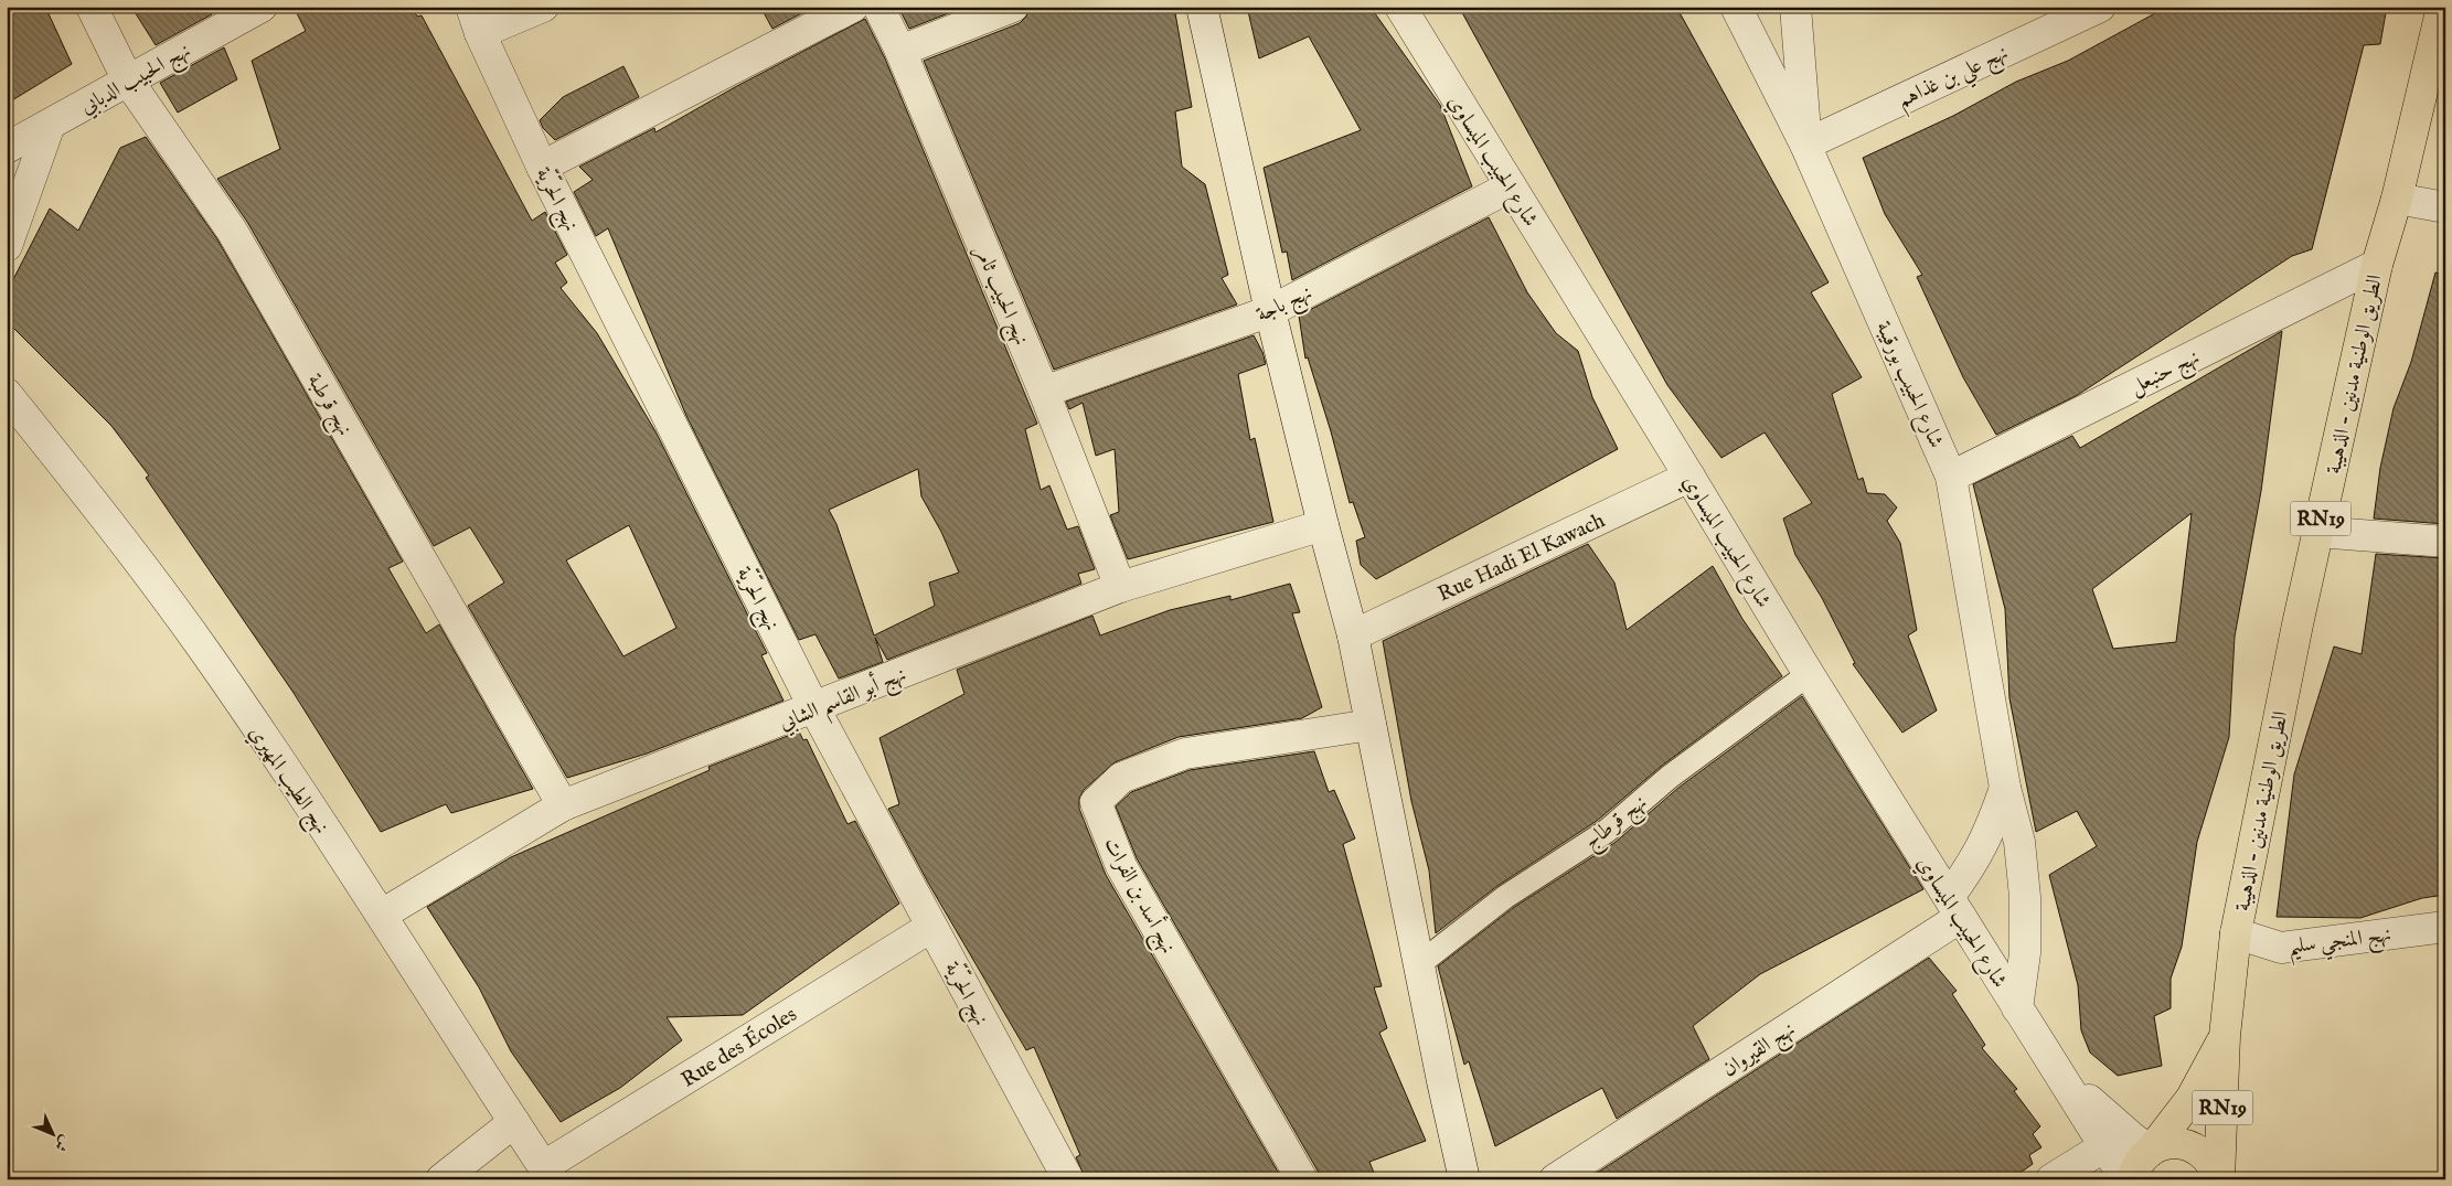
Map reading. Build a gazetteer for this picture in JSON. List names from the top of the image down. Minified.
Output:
{"streets":{"main road":["الطريق الوطنية مدنين - الذهيبة","RN19"],"street":["نهج علي بن غذاهم","نهج الحبيب الدبابي","شارع الحبيب الميساوي","نهج الحرّيّة","نهج الحبيب ثامر","نهج باجة","نهج حنبعل","شارع الحبيب بورقيبة","نهج قرطبة","Rue Hadi El Kawach","نهج أبو القاسم الشابي","نهج الطيب المهيري","نهج أسد بن الفرات","نهج المنجي سليم","Rue des Écoles","نهج القيروان"],"lane":["نهج قرطاج"]},"crossings":[["نهج علي بن غذاهم","شارع الحبيب بورقيبة"],["نهج الحبيب الدبابي","نهج قرطبة"],["شارع الحبيب الميساوي","نهج باجة"],["شارع الحبيب الميساوي","الطريق الوطنية مدنين - الذهيبة"],["شارع الحبيب الميساوي","شارع الحبيب بورقيبة"],["شارع الحبيب الميساوي","RN19"],["شارع الحبيب الميساوي","Rue Hadi El Kawach"],["شارع الحبيب الميساوي","نهج قرطاج"],["شارع الحبيب الميساوي","نهج القيروان"],["نهج الحرّيّة","نهج أبو القاسم الشابي"],["نهج الحرّيّة","Rue des Écoles"],["نهج الحبيب ثامر","نهج باجة"],["نهج الحبيب ثامر","نهج أبو القاسم الشابي"],["نهج حنبعل","الطريق الوطنية مدنين - الذهيبة"],["نهج حنبعل","شارع الحبيب بورقيبة"],["الطريق الوطنية مدنين - الذهيبة","RN19"],["الطريق الوطنية مدنين - الذهيبة","نهج المنجي سليم"],["شارع الحبيب بورقيبة","نهج القيروان"],["نهج قرطبة","نهج أبو القاسم الشابي"],["نهج أبو القاسم الشابي","نهج الطيب المهيري"],["نهج الطيب المهيري","Rue des Écoles"]],"north":"bottom right"}
